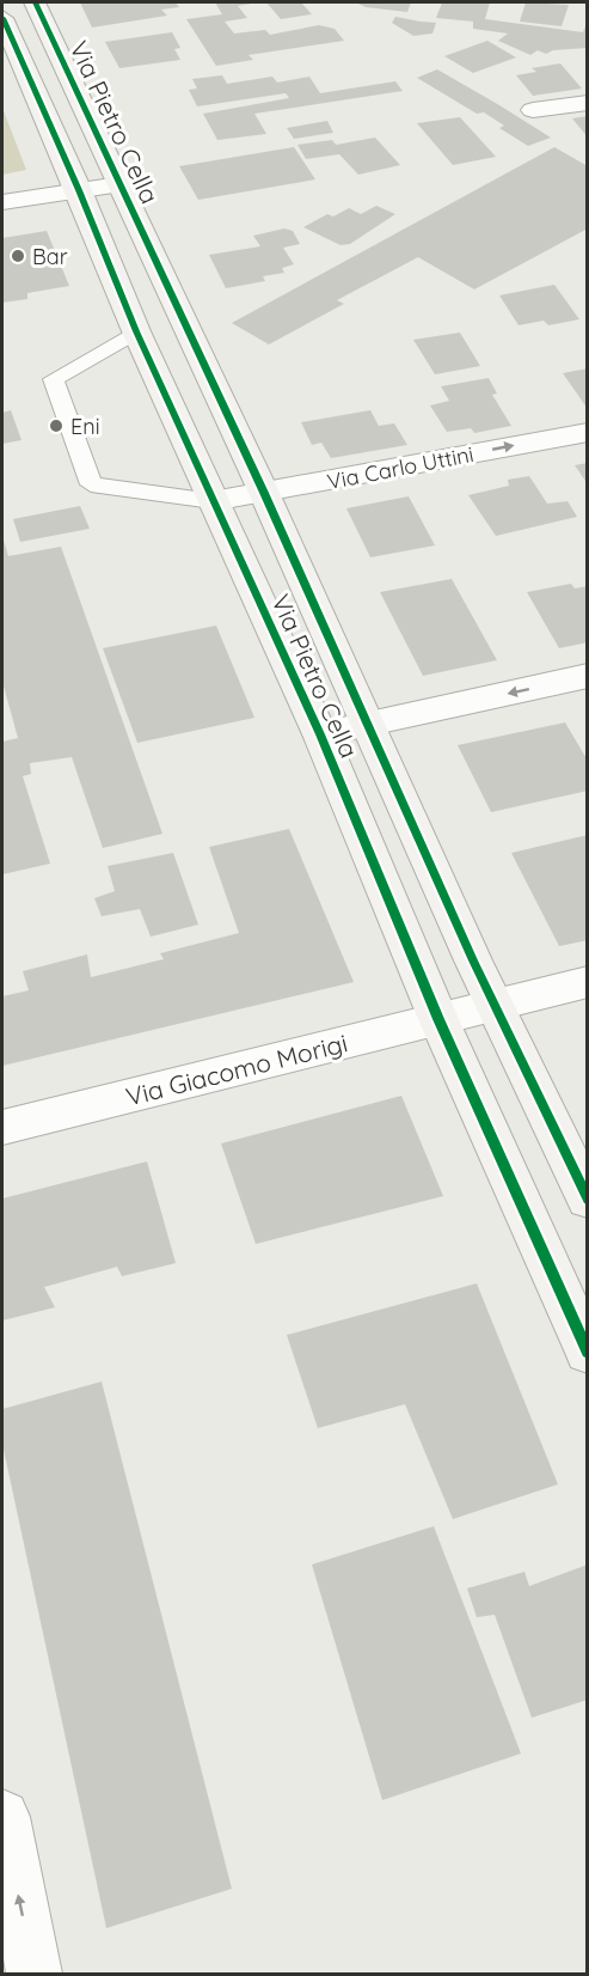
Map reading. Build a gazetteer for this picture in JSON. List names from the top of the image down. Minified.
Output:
{"streets":{"main road":["Via Pietro Cella"],"street":["Via Carlo Uttini","Via Giacomo Morigi"]},"crossings":[["Via Pietro Cella","Via Carlo Uttini"],["Via Pietro Cella","Via Giacomo Morigi"]],"places":["Bar","Eni"]}
